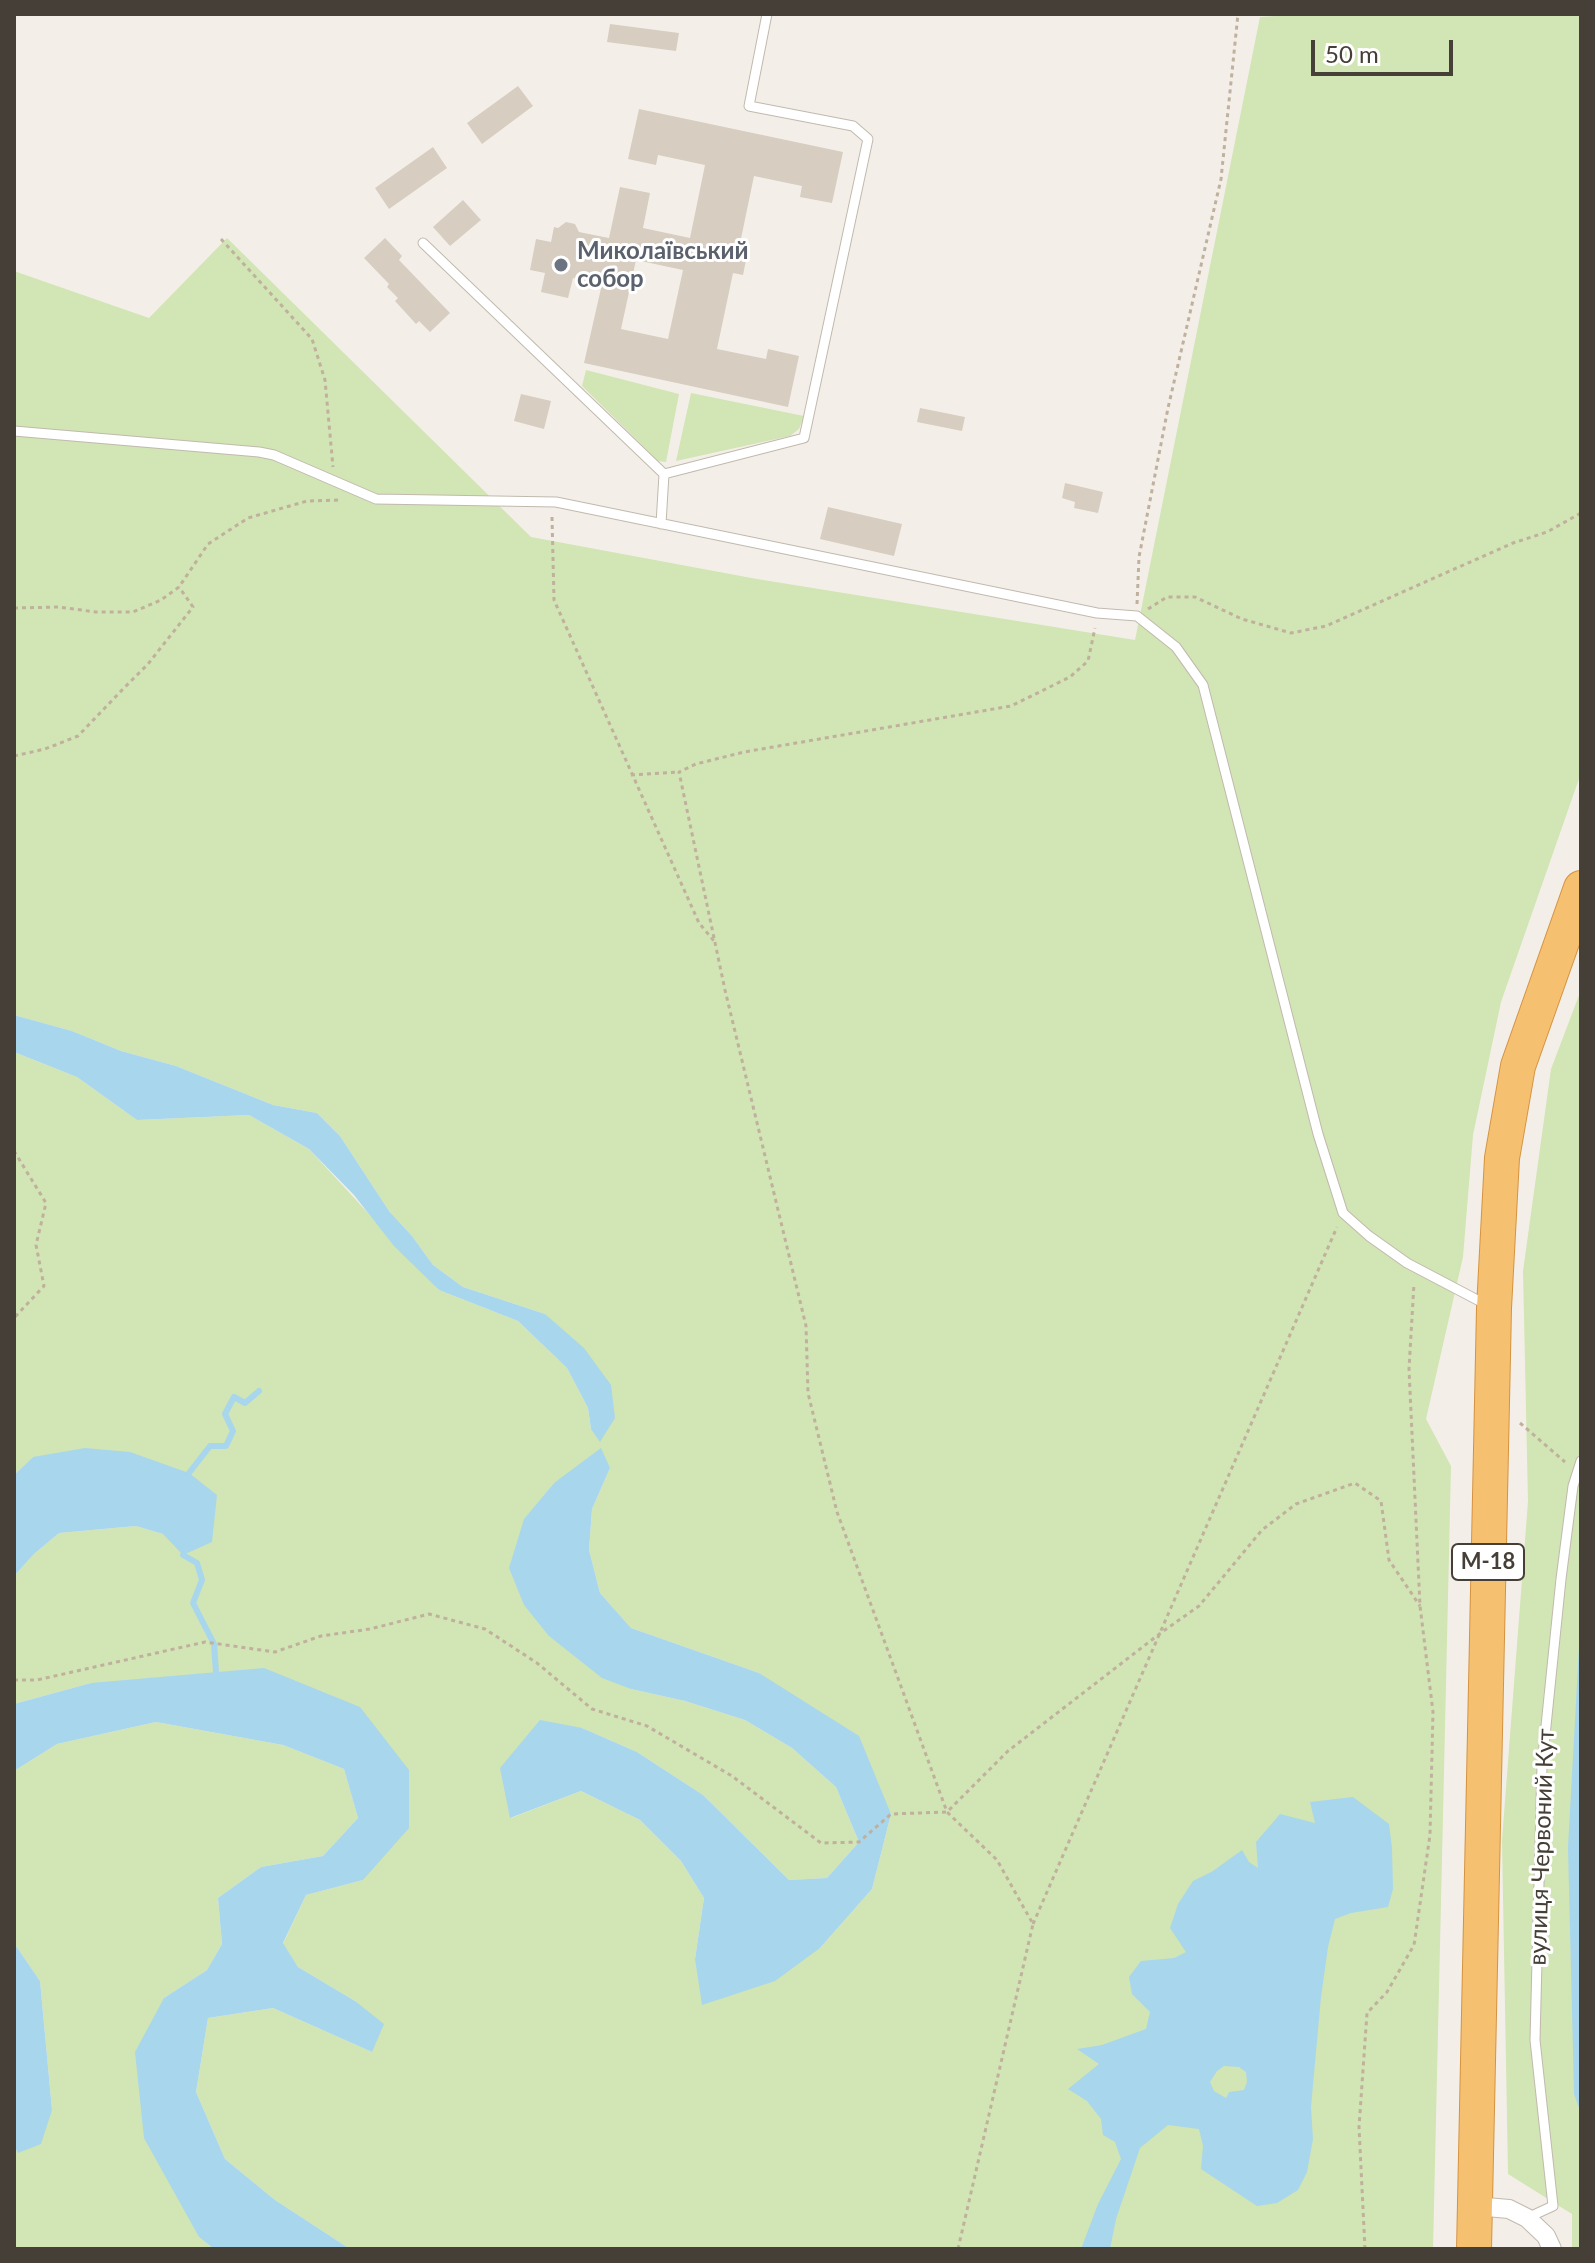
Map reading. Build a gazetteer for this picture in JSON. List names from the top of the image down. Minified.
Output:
{"streets":{"highway":["М-18"],"lane":["вулиця Червоний Кут"]},"places":["Миколаївський собор"],"scale_bar":"50 m"}
